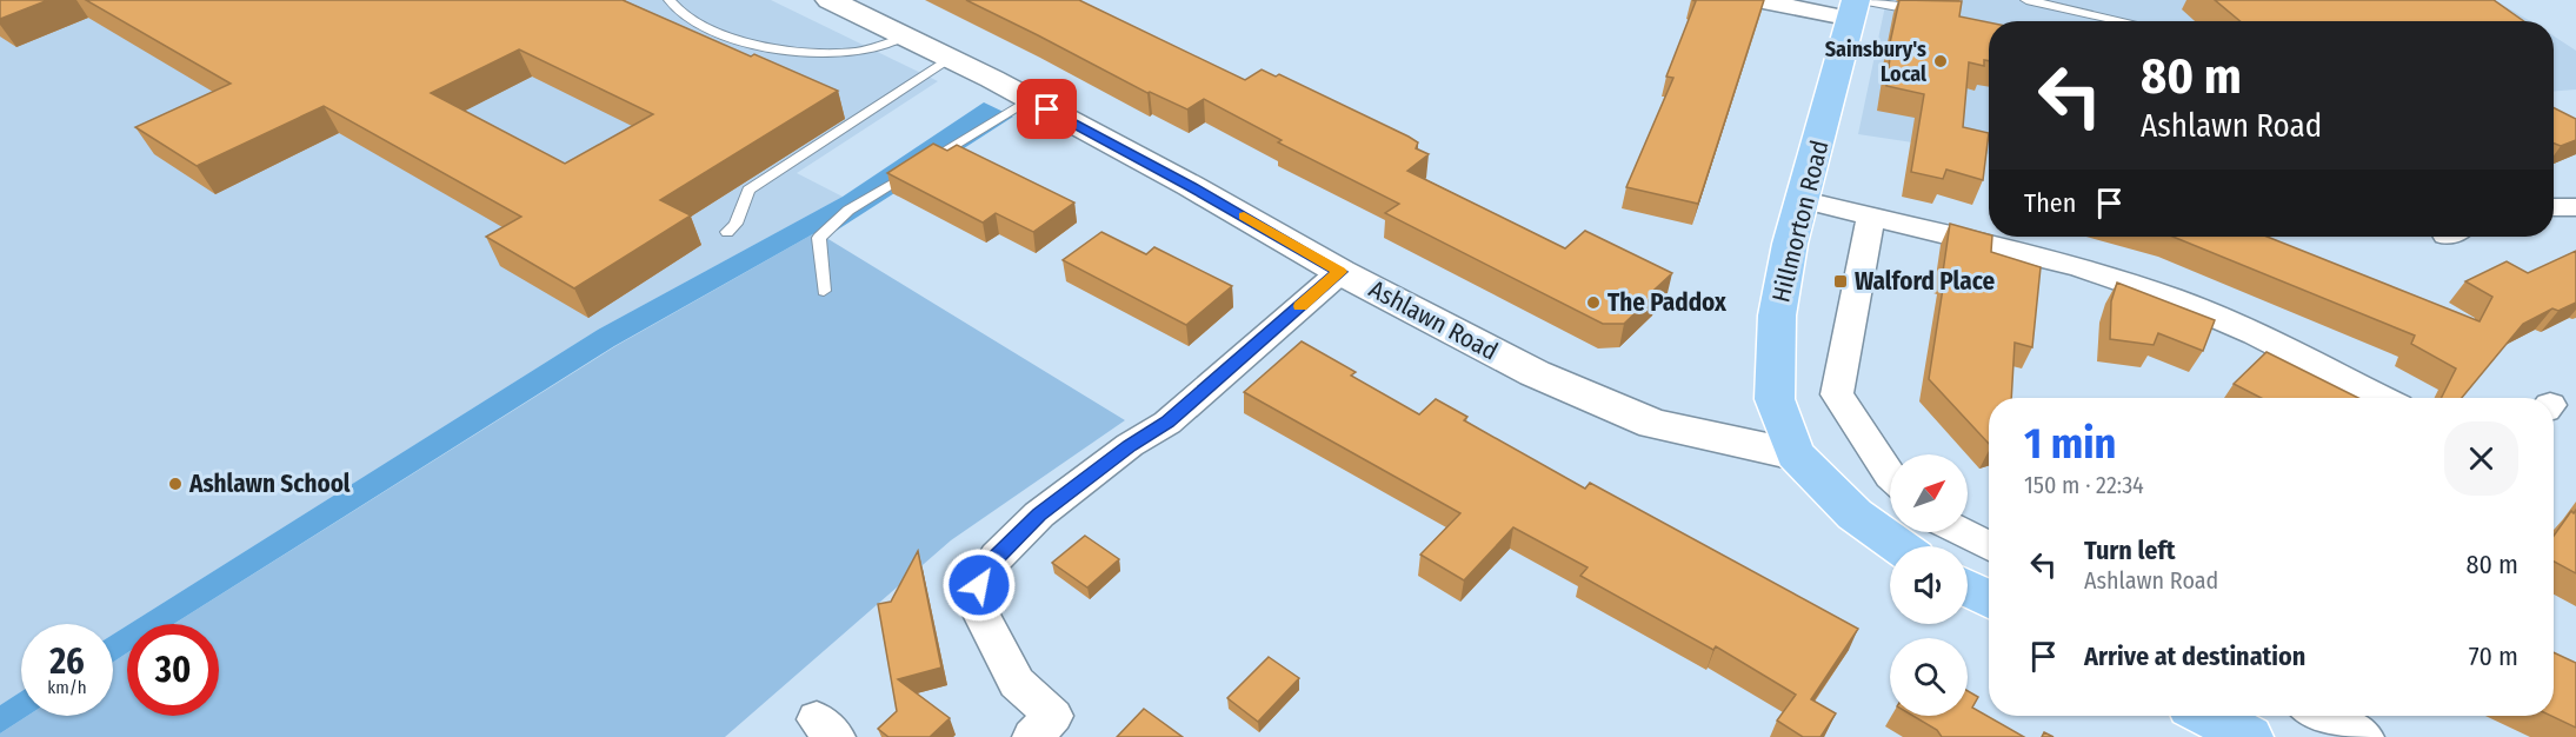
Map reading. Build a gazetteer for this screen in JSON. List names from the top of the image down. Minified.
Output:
{"streets":{"highway":["Hillmorton Road"],"main road":["Ashlawn Road"]},"crossings":[["Hillmorton Road","Ashlawn Road"]],"places":{"other":["Sainsbury's Local","The Paddox","Ashlawn School"],"transit":["Walford Place"]},"north":"top right","page":{"turn":["80 m","Ashlawn Road"],"then":"Then","heading":["1 min","150 m · 22:34"],"list":[{"name":"Turn left","note":"Ashlawn Road","value":"80 m"},{"name":"Arrive at destination","value":"70 m"}],"speed":"26 km/h","limit":"30"}}
